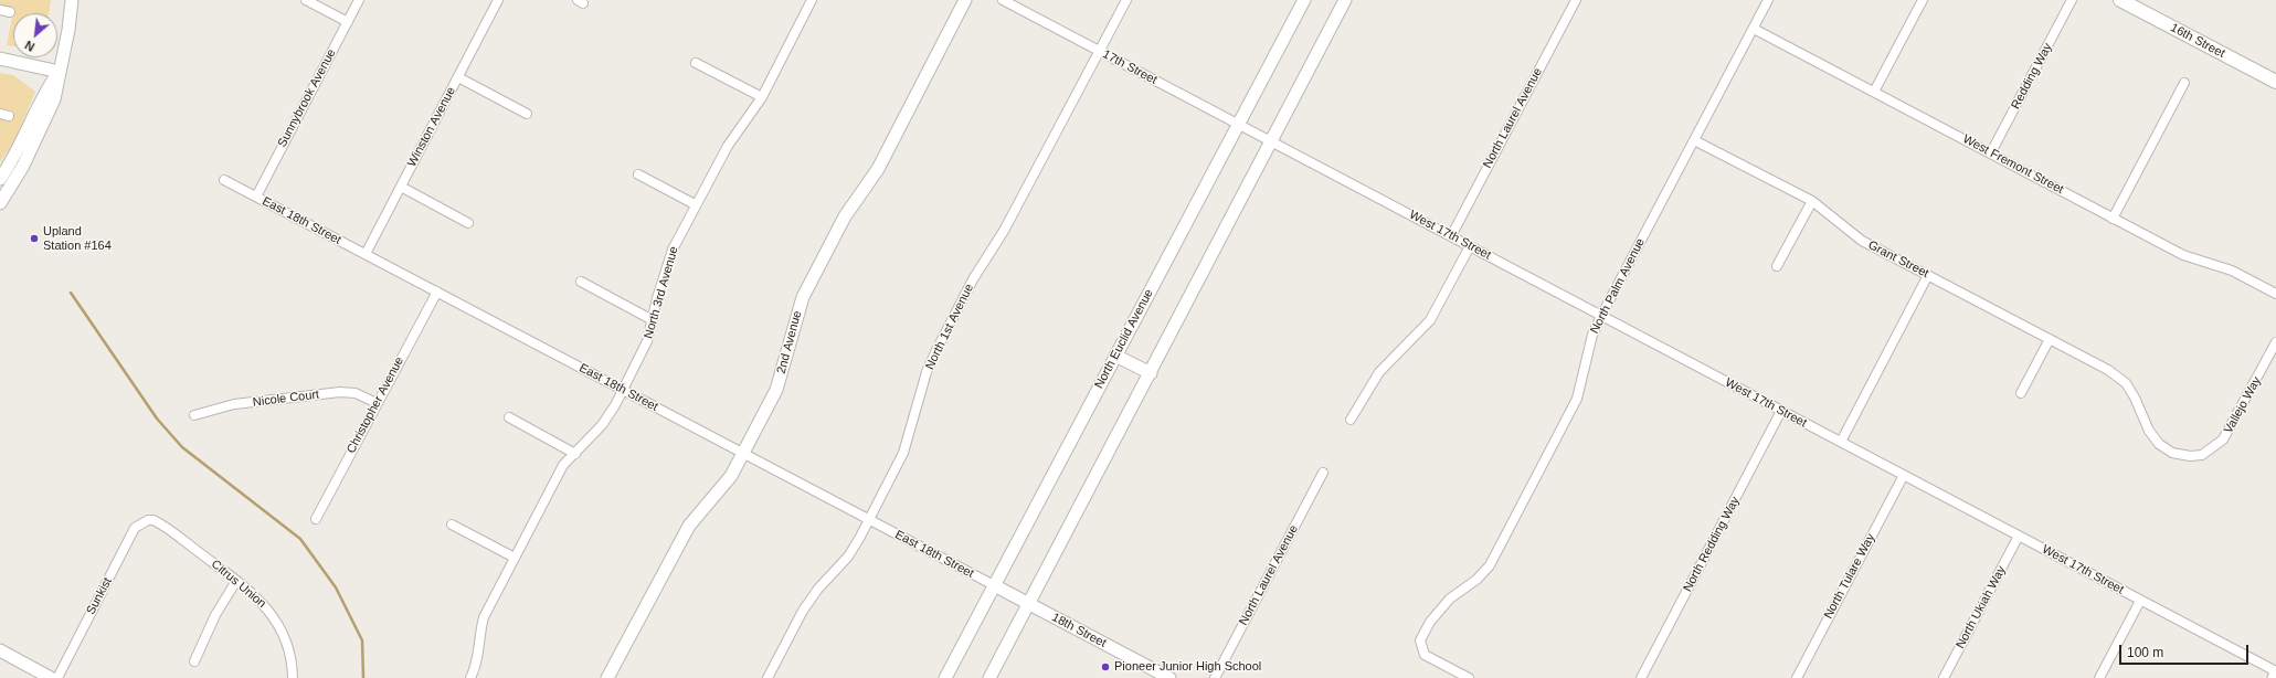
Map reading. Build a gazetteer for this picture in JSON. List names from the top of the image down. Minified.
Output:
{"streets":{"main road":["16th Street","East 18th Street","North Euclid Avenue","2nd Avenue","18th Street"],"street":["17th Street","Redding Way","Sunnybrook Avenue","North Laurel Avenue","Winston Avenue","West Fremont Street","West 17th Street","Grant Street","North Palm Avenue","North 3rd Avenue","North 1st Avenue","Nicole Court","Christopher Avenue","Vallejo Way","North Redding Way","North Tulare Way","Citrus Union","Sunkist","North Ukiah Way"]},"crossings":[["17th Street","West 17th Street"],["17th Street","North 1st Avenue"],["17th Street","North Euclid Avenue"],["Redding Way","West Fremont Street"],["Sunnybrook Avenue","East 18th Street"],["North Laurel Avenue","West 17th Street"],["Winston Avenue","East 18th Street"],["West Fremont Street","North Palm Avenue"],["East 18th Street","North 3rd Avenue"],["East 18th Street","North 1st Avenue"],["East 18th Street","North Euclid Avenue"],["East 18th Street","2nd Avenue"],["East 18th Street","Christopher Avenue"],["East 18th Street","18th Street"],["West 17th Street","North Palm Avenue"],["West 17th Street","North Redding Way"],["West 17th Street","North Tulare Way"],["West 17th Street","North Ukiah Way"],["Grant Street","North Palm Avenue"],["Grant Street","Vallejo Way"],["Nicole Court","Christopher Avenue"],["Citrus Union","Sunkist"]],"places":["Upland Station #164","Pioneer Junior High School"],"scale_bar":"100 m","north":"bottom left"}
